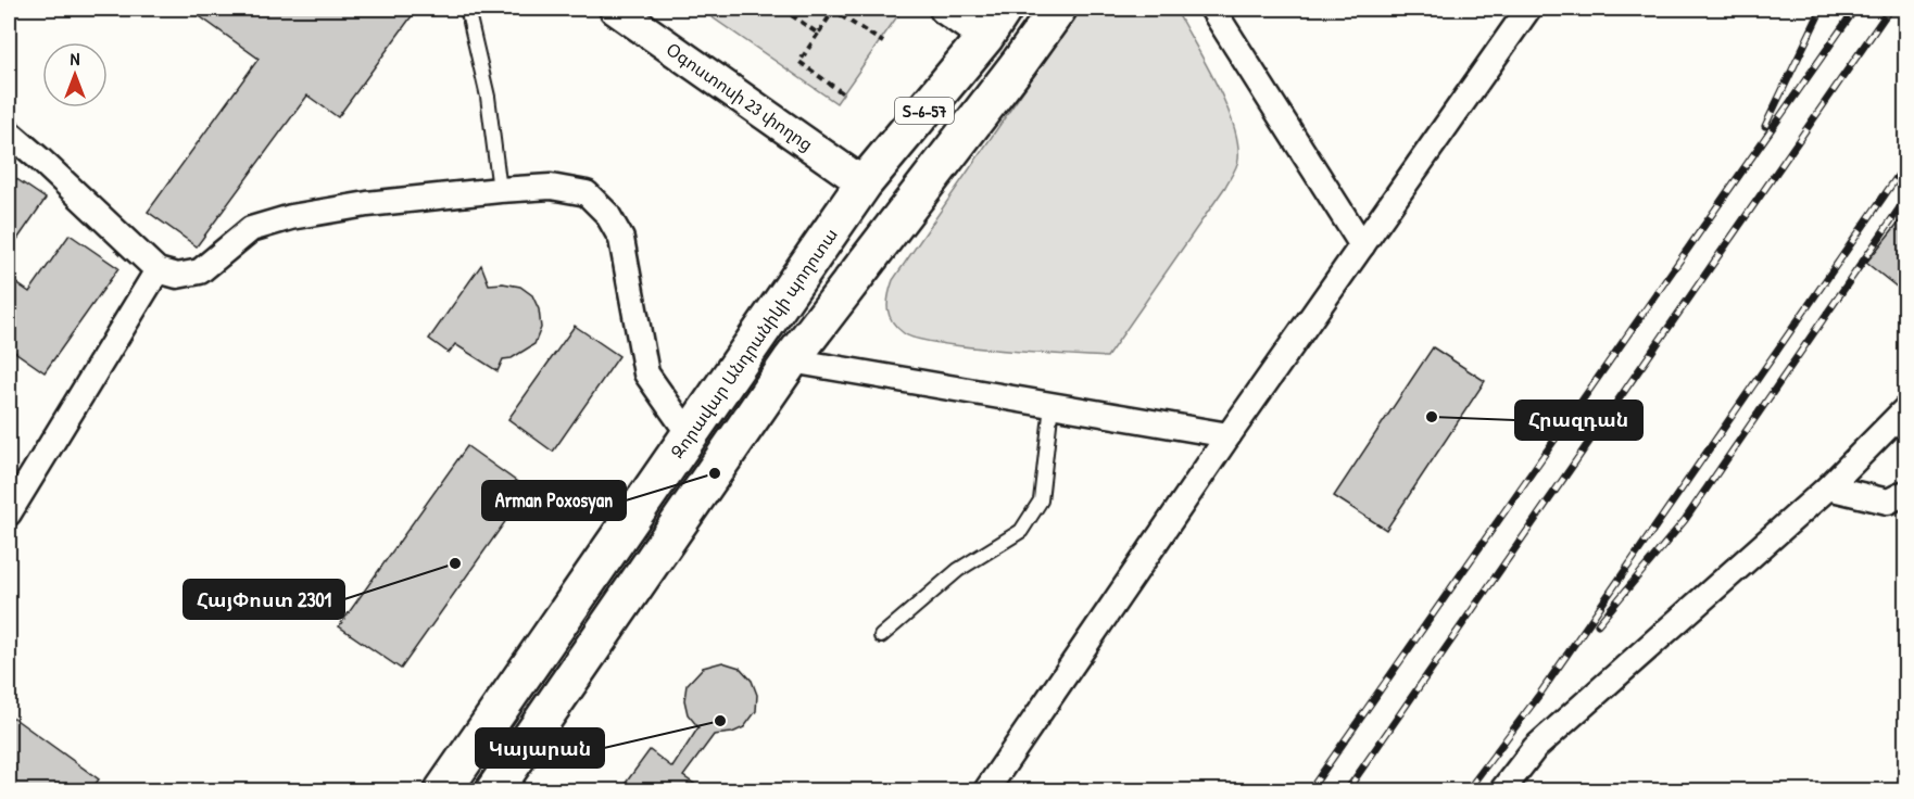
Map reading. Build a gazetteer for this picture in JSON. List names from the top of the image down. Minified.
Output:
{"streets":{"main road":["Տ-6-57","Զորավար Անդրանիկի պողոտա"],"street":["Օգոստոսի 23 փողոց"]},"crossings":[["Օգոստոսի 23 փողոց","Զորավար Անդրանիկի պողոտա"]],"places":["Հրազդան","Arman Poxosyan","ՀայՓոստ 2301","Կայարան"],"north":"top"}
